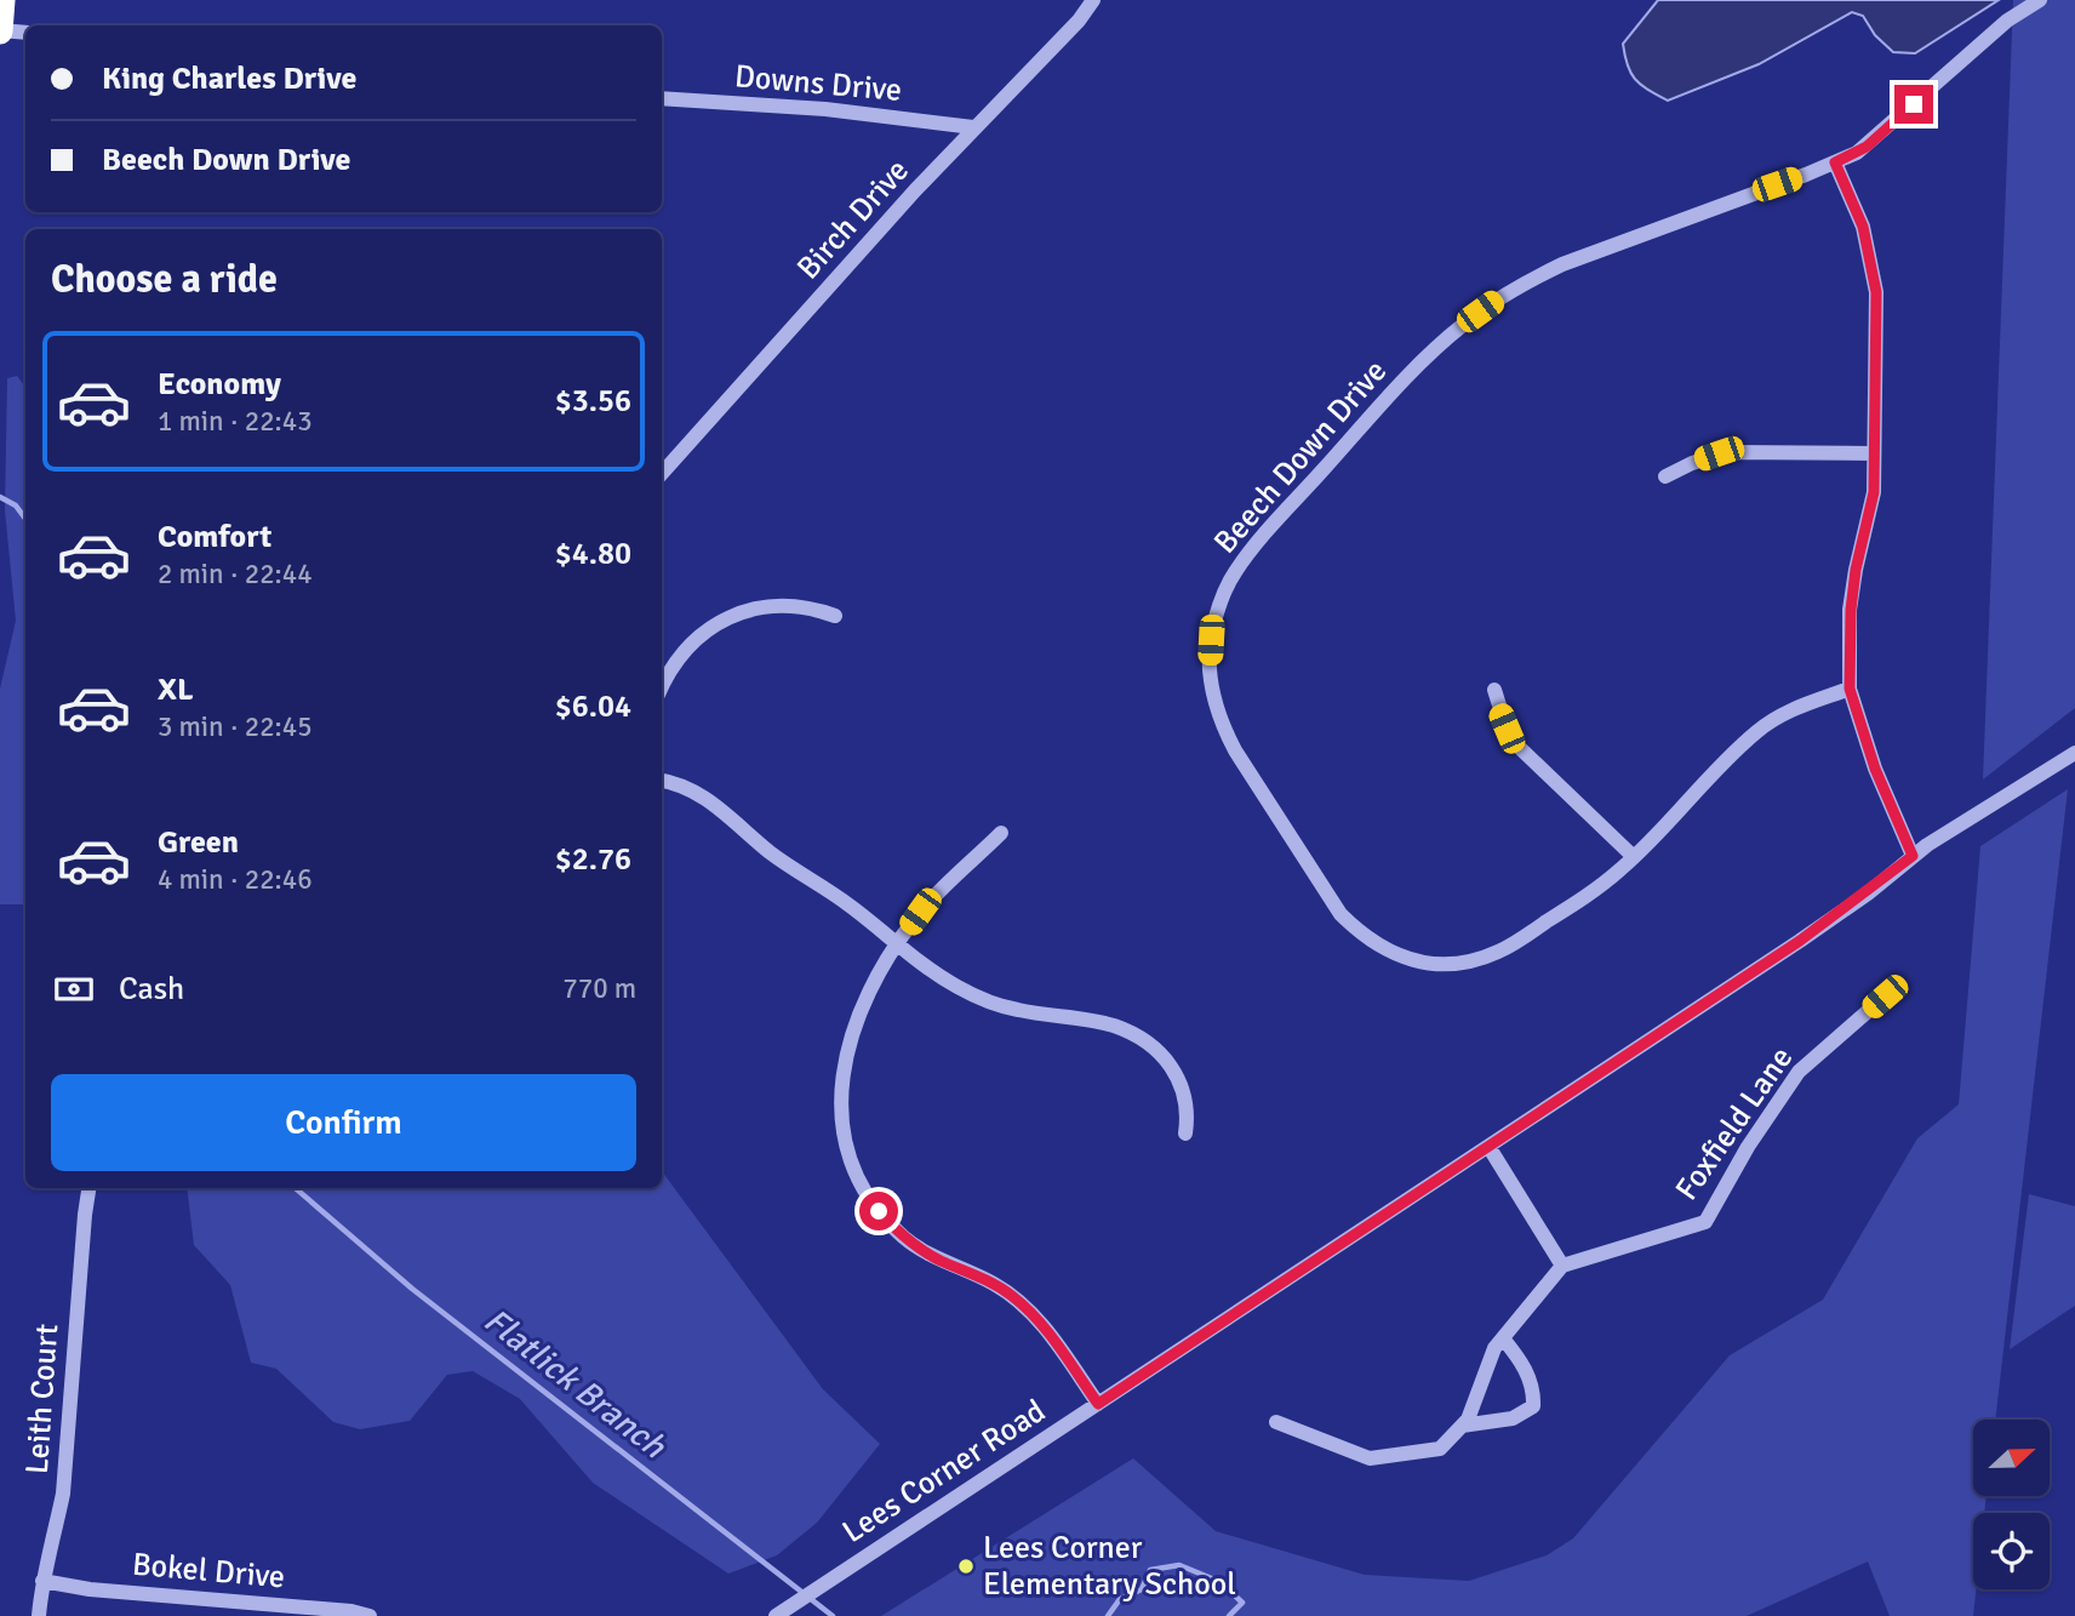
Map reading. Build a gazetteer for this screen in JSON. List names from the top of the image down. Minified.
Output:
{"streets":{"street":["Downs Drive","Birch Drive","Beech Down Drive","Foxfield Lane","Leith Court","Lees Corner Road","Bokel Drive"]},"crossings":[["Downs Drive","Birch Drive"],["Leith Court","Bokel Drive"]],"water":["Flatlick Branch"],"places":["Lees Corner Elementary School"],"north":"right","page":{"banner":["King Charles Drive","Beech Down Drive"],"heading":"Choose a ride","list":[{"name":"Economy","note":"1 min · 22:43","value":"$3.56"},{"name":"Comfort","note":"2 min · 22:44","value":"$4.80"},{"name":"XL","note":"3 min · 22:45","value":"$6.04"},{"name":"Green","note":"4 min · 22:46","value":"$2.76"}],"pay":["Cash","770 m"],"buttons":"Confirm"}}
